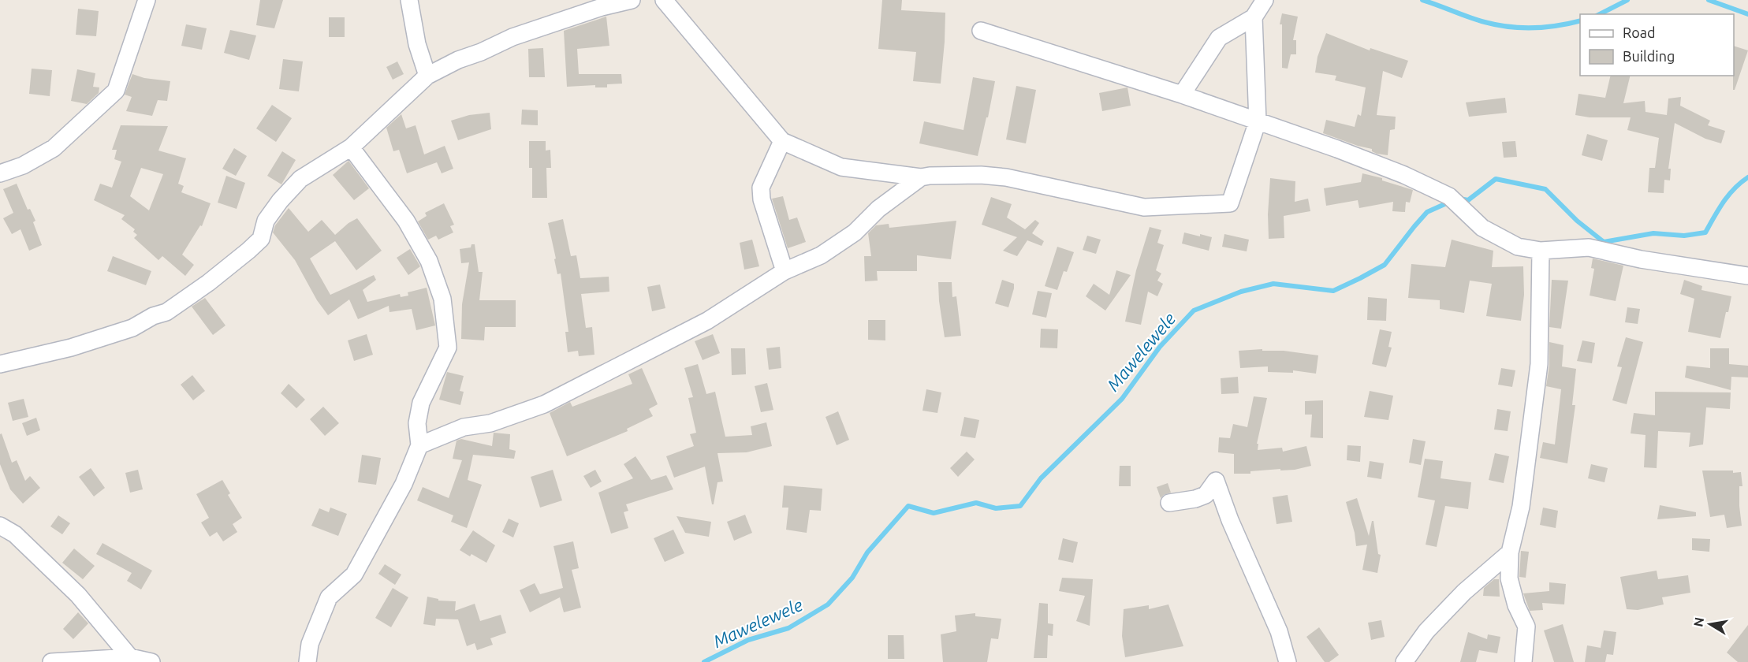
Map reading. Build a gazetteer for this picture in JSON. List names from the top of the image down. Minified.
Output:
{"water":["Mawelewele"],"legend":["Road","Building"],"north":"left"}
